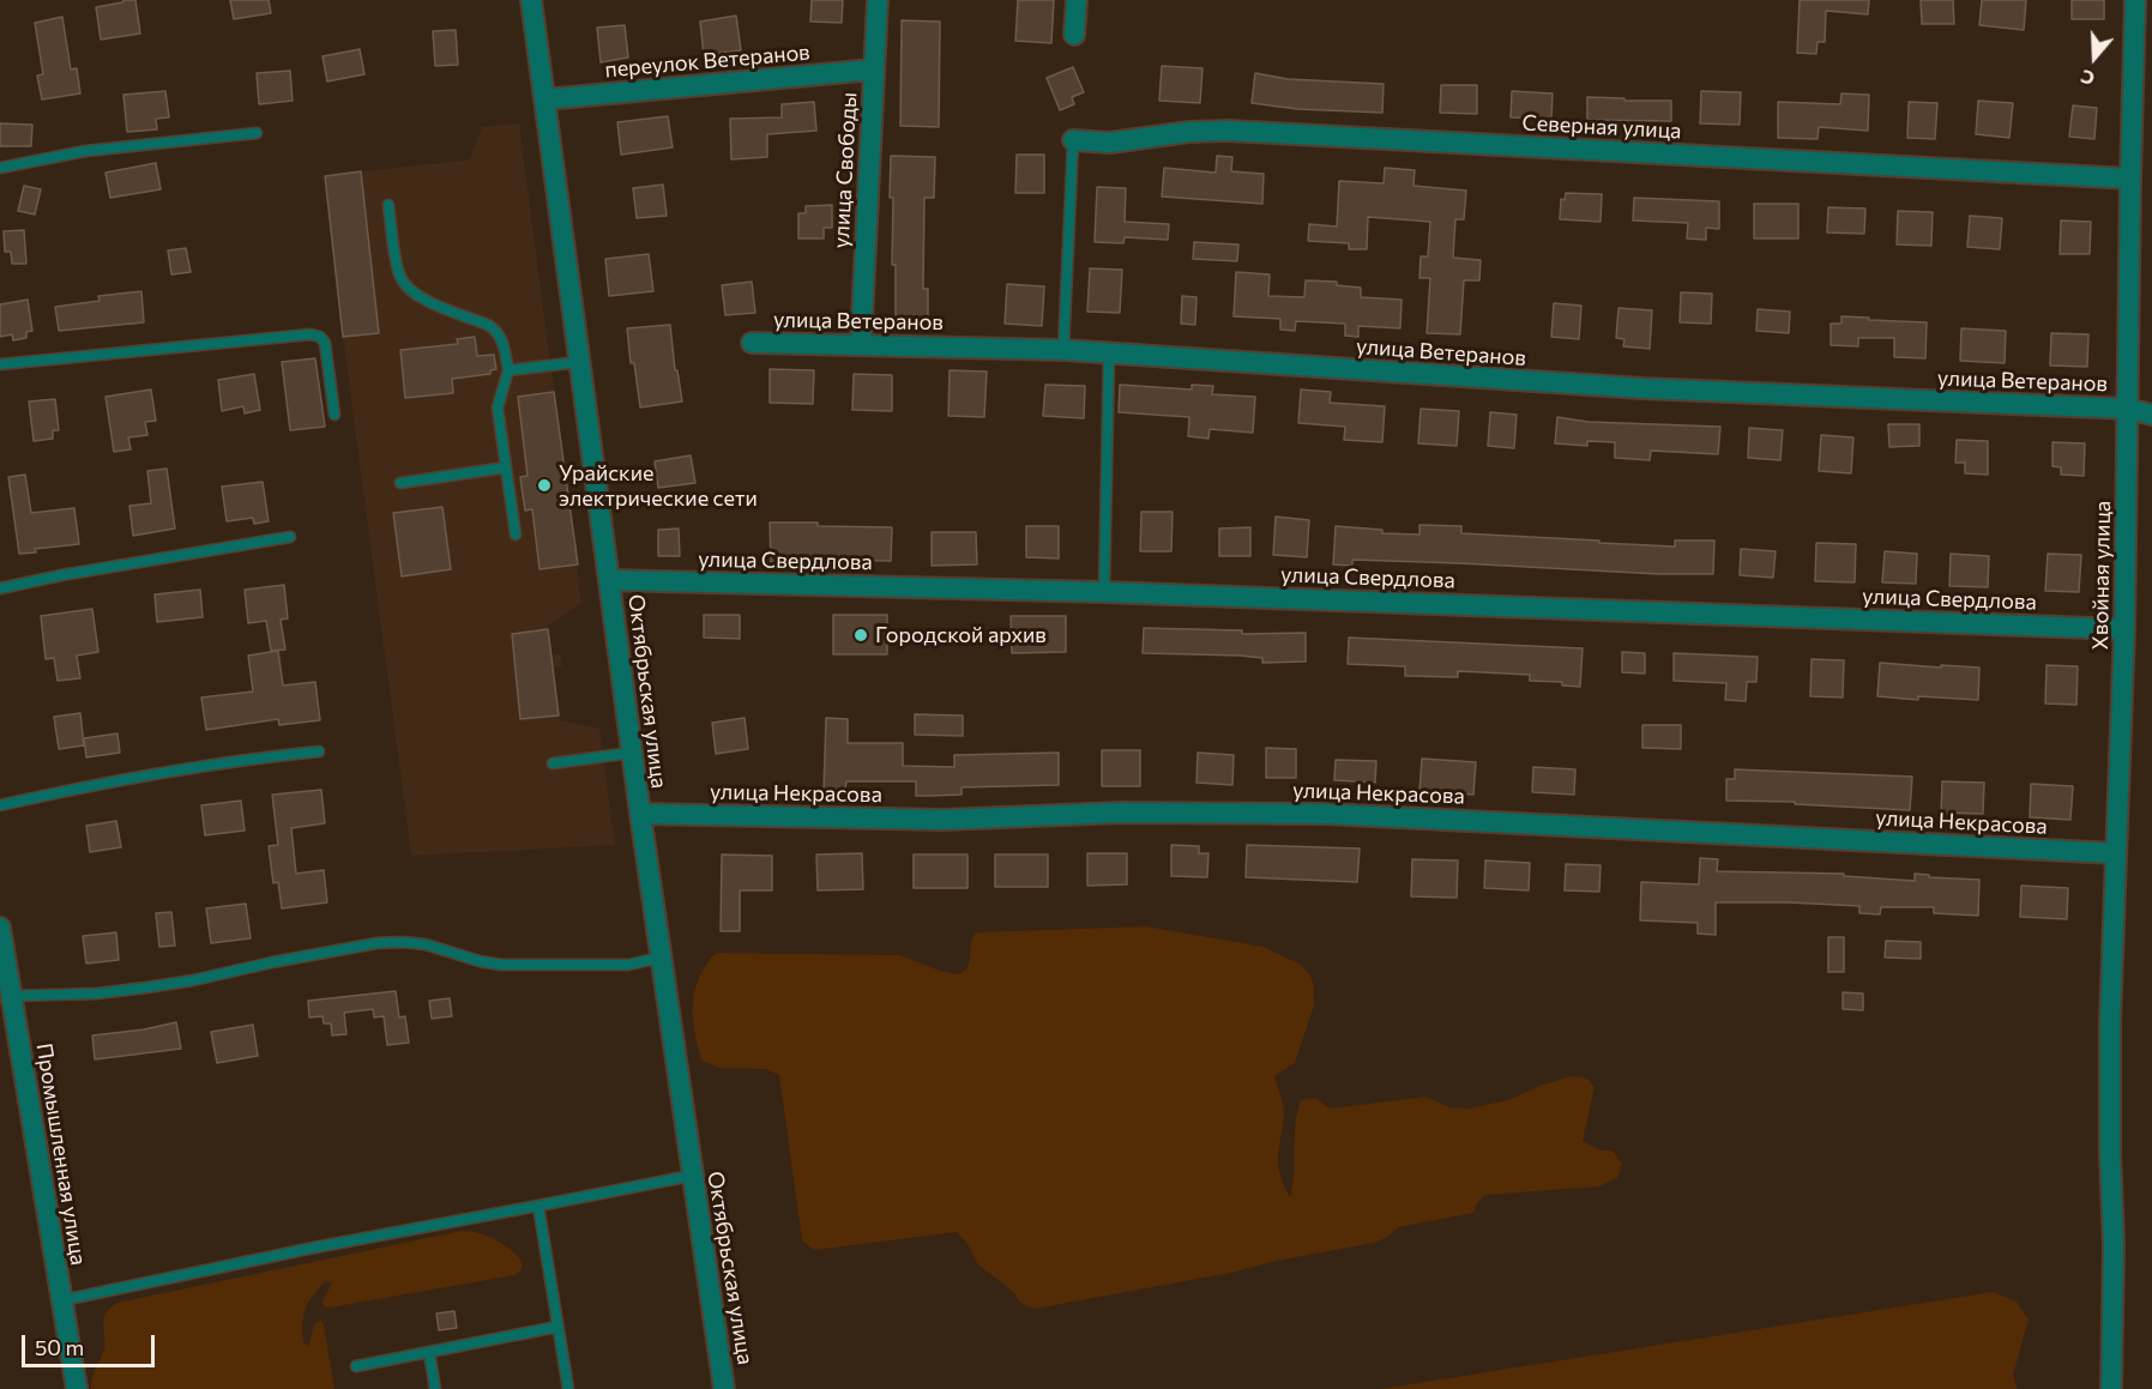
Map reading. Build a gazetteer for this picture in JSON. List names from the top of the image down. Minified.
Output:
{"streets":{"street":["переулок Ветеранов","Северная улица","улица Свободы","улица Ветеранов","улица Свердлова","Хвойная улица","Октябрьская улица","улица Некрасова","Промышленная улица"]},"crossings":[["переулок Ветеранов","улица Свободы"],["переулок Ветеранов","Октябрьская улица"],["Северная улица","Хвойная улица"],["улица Свободы","улица Ветеранов"],["улица Ветеранов","Хвойная улица"],["улица Свердлова","Хвойная улица"],["улица Свердлова","Октябрьская улица"],["Хвойная улица","улица Некрасова"],["Октябрьская улица","улица Некрасова"]],"places":["Урайские электрические сети","Городской архив"],"scale_bar":"50 m","north":"bottom"}
